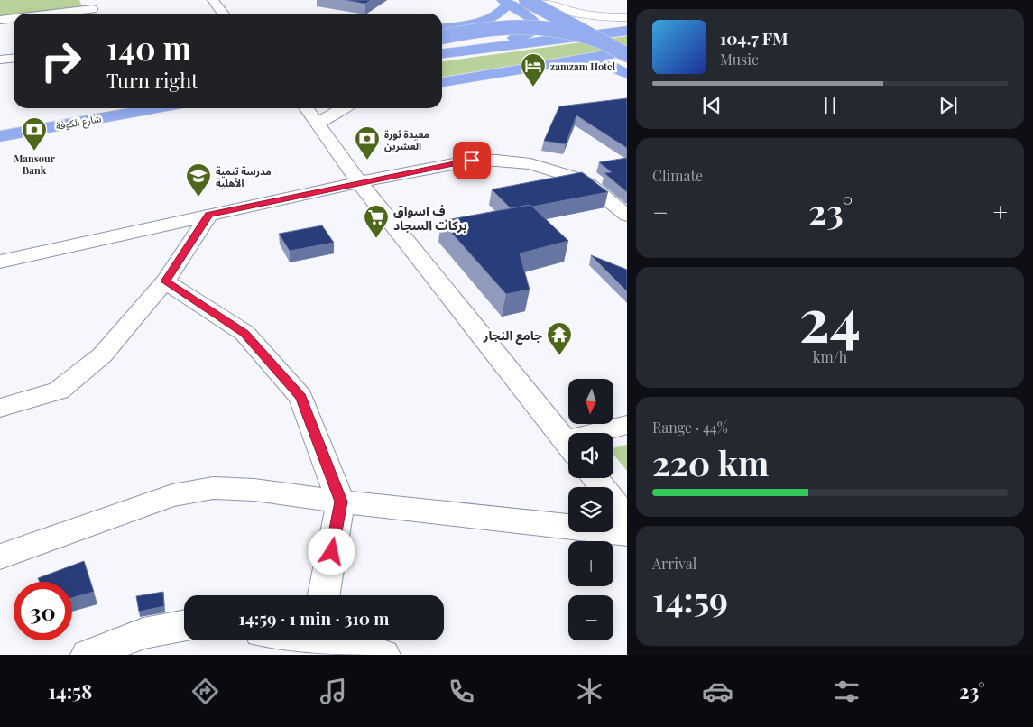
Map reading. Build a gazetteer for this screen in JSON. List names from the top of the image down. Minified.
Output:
{"streets":{"highway":["شارع الكوفة"]},"places":{"hotel":["zamzam Hotel"],"bank":["Mansour Bank","معيدة ثورة العشرين"],"school or university":["مدرسة تنمية الأهلية"],"supermarket":["ف اسواق بركات السجاد"],"temple":["جامع النجار"]},"north":"bottom","page":{"turn":["140 m","Turn right"],"song":["104.7 FM","Music"],"tile":["Climate",["24","km/h"],["Range · 44%","220 km"],["Arrival","14:59"]],"heat":["−","23°","+"],"map_buttons":["+","−"],"limit":"30","trip":"14:59 · 1 min · 310 m","tabs":["14:58","23°"]}}
